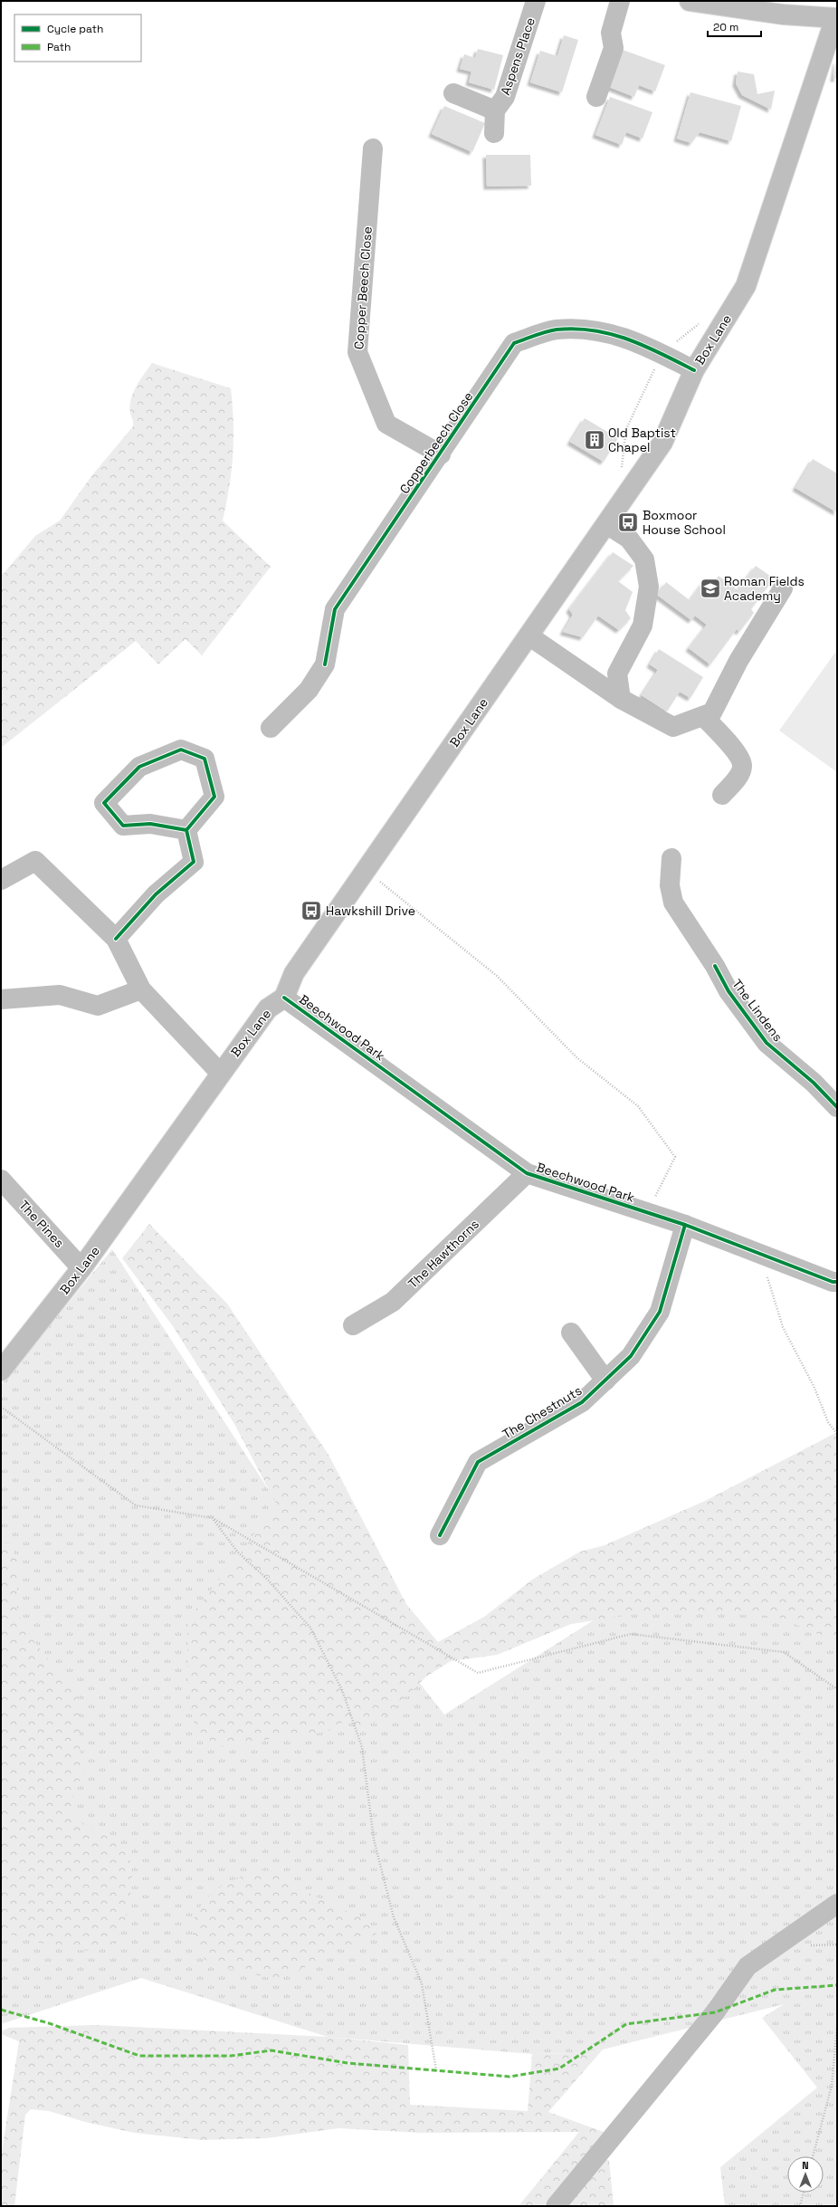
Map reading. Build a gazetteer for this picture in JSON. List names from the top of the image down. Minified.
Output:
{"streets":{"street":["Aspens Place","Copper Beech Close","Box Lane","Copperbeech Close","The Lindens","Beechwood Park","The Pines","The Hawthorns","The Chestnuts"]},"crossings":[["Copper Beech Close","Copperbeech Close"],["Box Lane","Copperbeech Close"],["Box Lane","Beechwood Park"],["Box Lane","The Pines"],["Beechwood Park","The Hawthorns"],["Beechwood Park","The Chestnuts"]],"places":{"building":["Old Baptist Chapel"],"bus stop":["Boxmoor House School","Hawkshill Drive"],"school or university":["Roman Fields Academy"]},"legend":["Cycle path","Path"],"scale_bar":"20 m","north":"top"}
